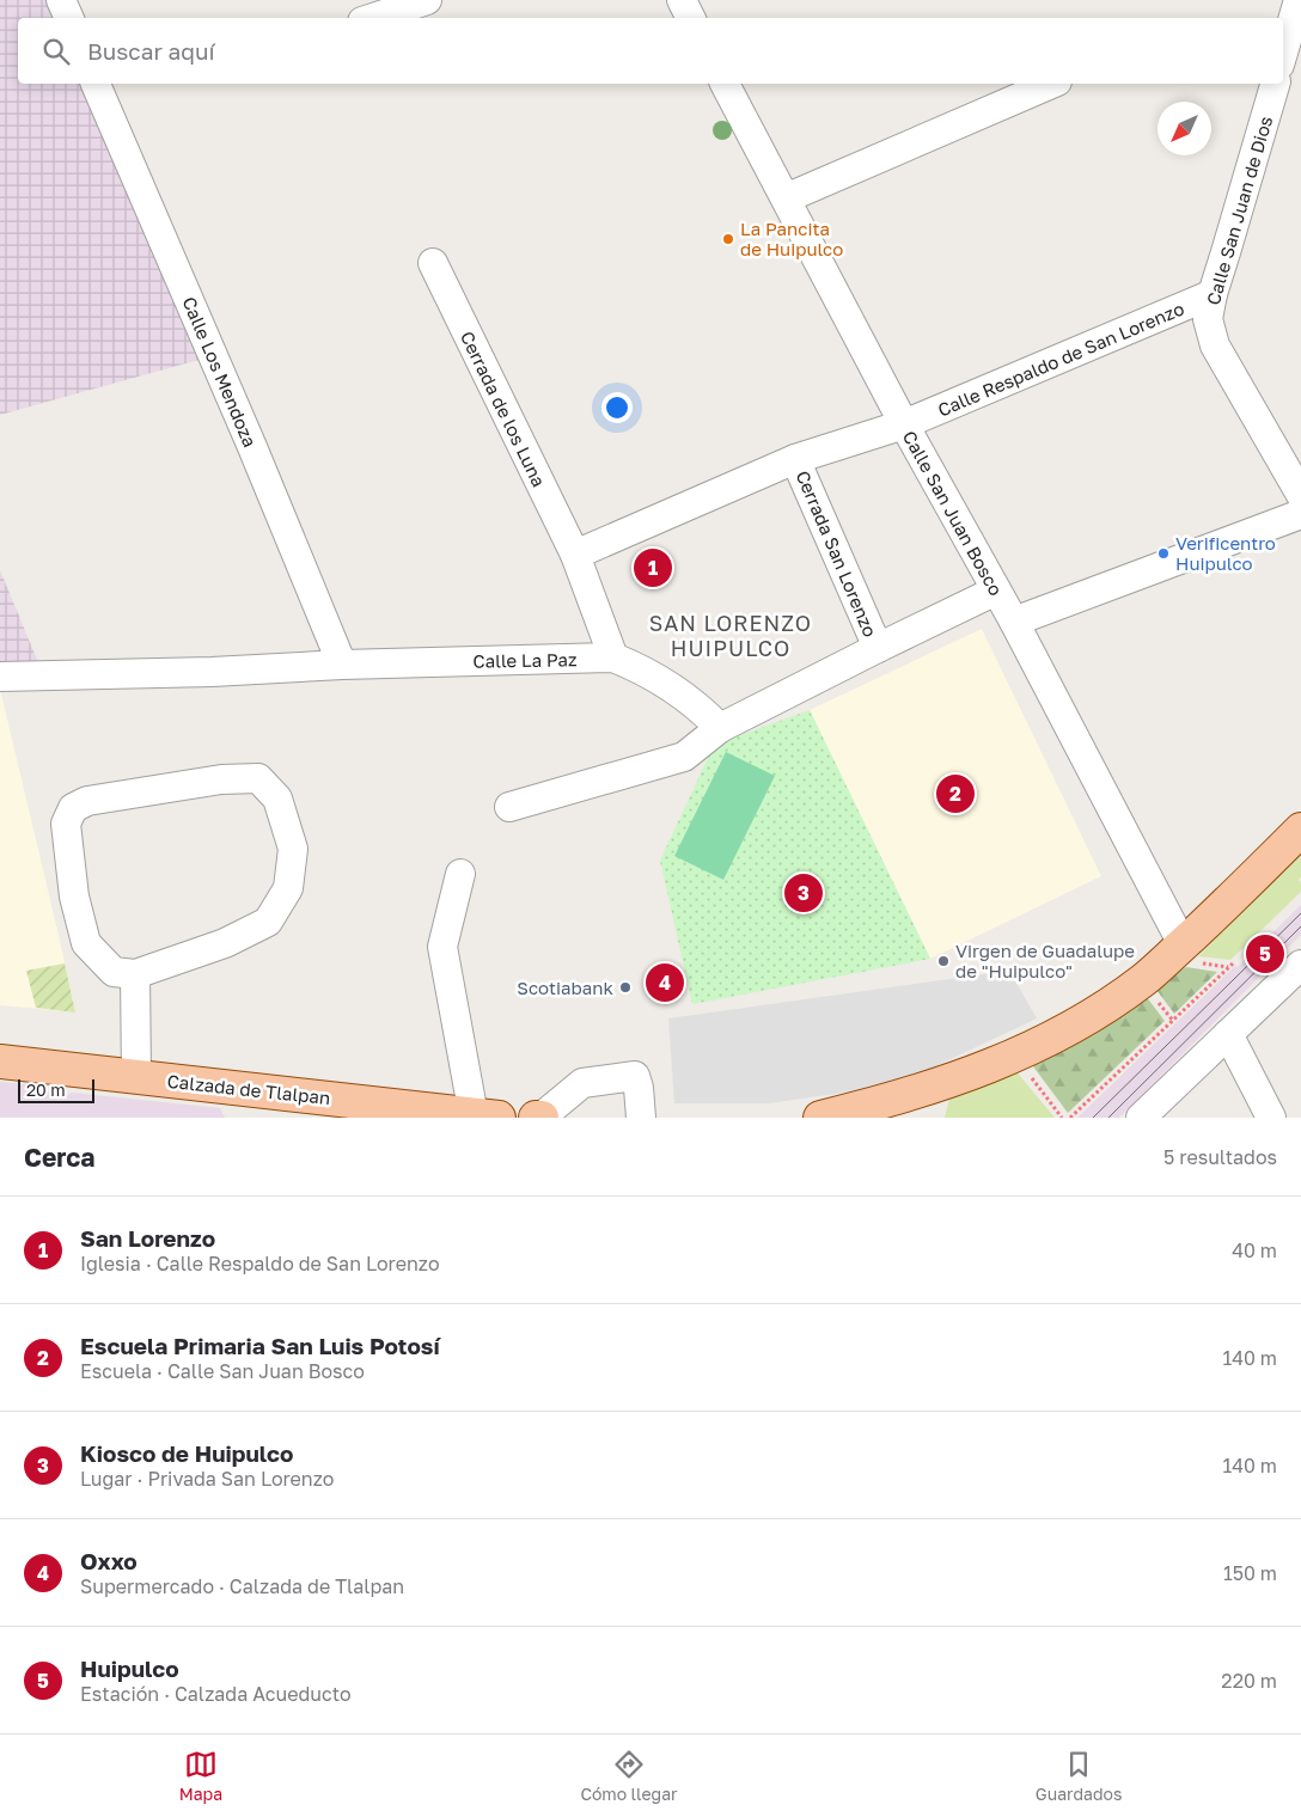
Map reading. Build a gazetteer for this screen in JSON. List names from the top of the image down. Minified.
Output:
{"streets":{"main road":["Calzada de Tlalpan"],"street":["Calle San Juan de Dios","Calle Respaldo de San Lorenzo","Calle Los Mendoza","Cerrada de los Luna","Calle San Juan Bosco","Cerrada San Lorenzo","Calle La Paz"]},"crossings":[["Calle San Juan de Dios","Calle Respaldo de San Lorenzo"],["Calle Respaldo de San Lorenzo","Cerrada de los Luna"],["Calle Respaldo de San Lorenzo","Calle San Juan Bosco"],["Calle Respaldo de San Lorenzo","Cerrada San Lorenzo"],["Calle Los Mendoza","Calle La Paz"],["Cerrada de los Luna","Calle La Paz"]],"districts":["SAN LORENZO HUIPULCO"],"places":["La Pancita de Huipulco","Verificentro Huipulco","Virgen de Guadalupe de \"Huipulco\"","Scotiabank"],"scale_bar":"20 m","north":"bottom left","page":{"search":"Buscar aquí","pins":["1","2","3","5","4"],"scale":"20 m","heading":["Cerca","5 resultados"],"list":[{"mark":"1","name":"San Lorenzo","note":"Iglesia · Calle Respaldo de San Lorenzo","value":"40 m"},{"mark":"2","name":"Escuela Primaria San Luis Potosí","note":"Escuela · Calle San Juan Bosco","value":"140 m"},{"mark":"3","name":"Kiosco de Huipulco","note":"Lugar · Privada San Lorenzo","value":"140 m"},{"mark":"4","name":"Oxxo","note":"Supermercado · Calzada de Tlalpan","value":"150 m"},{"mark":"5","name":"Huipulco","note":"Estación · Calzada Acueducto","value":"220 m"}],"nav":["Mapa","Cómo llegar","Guardados"]}}
